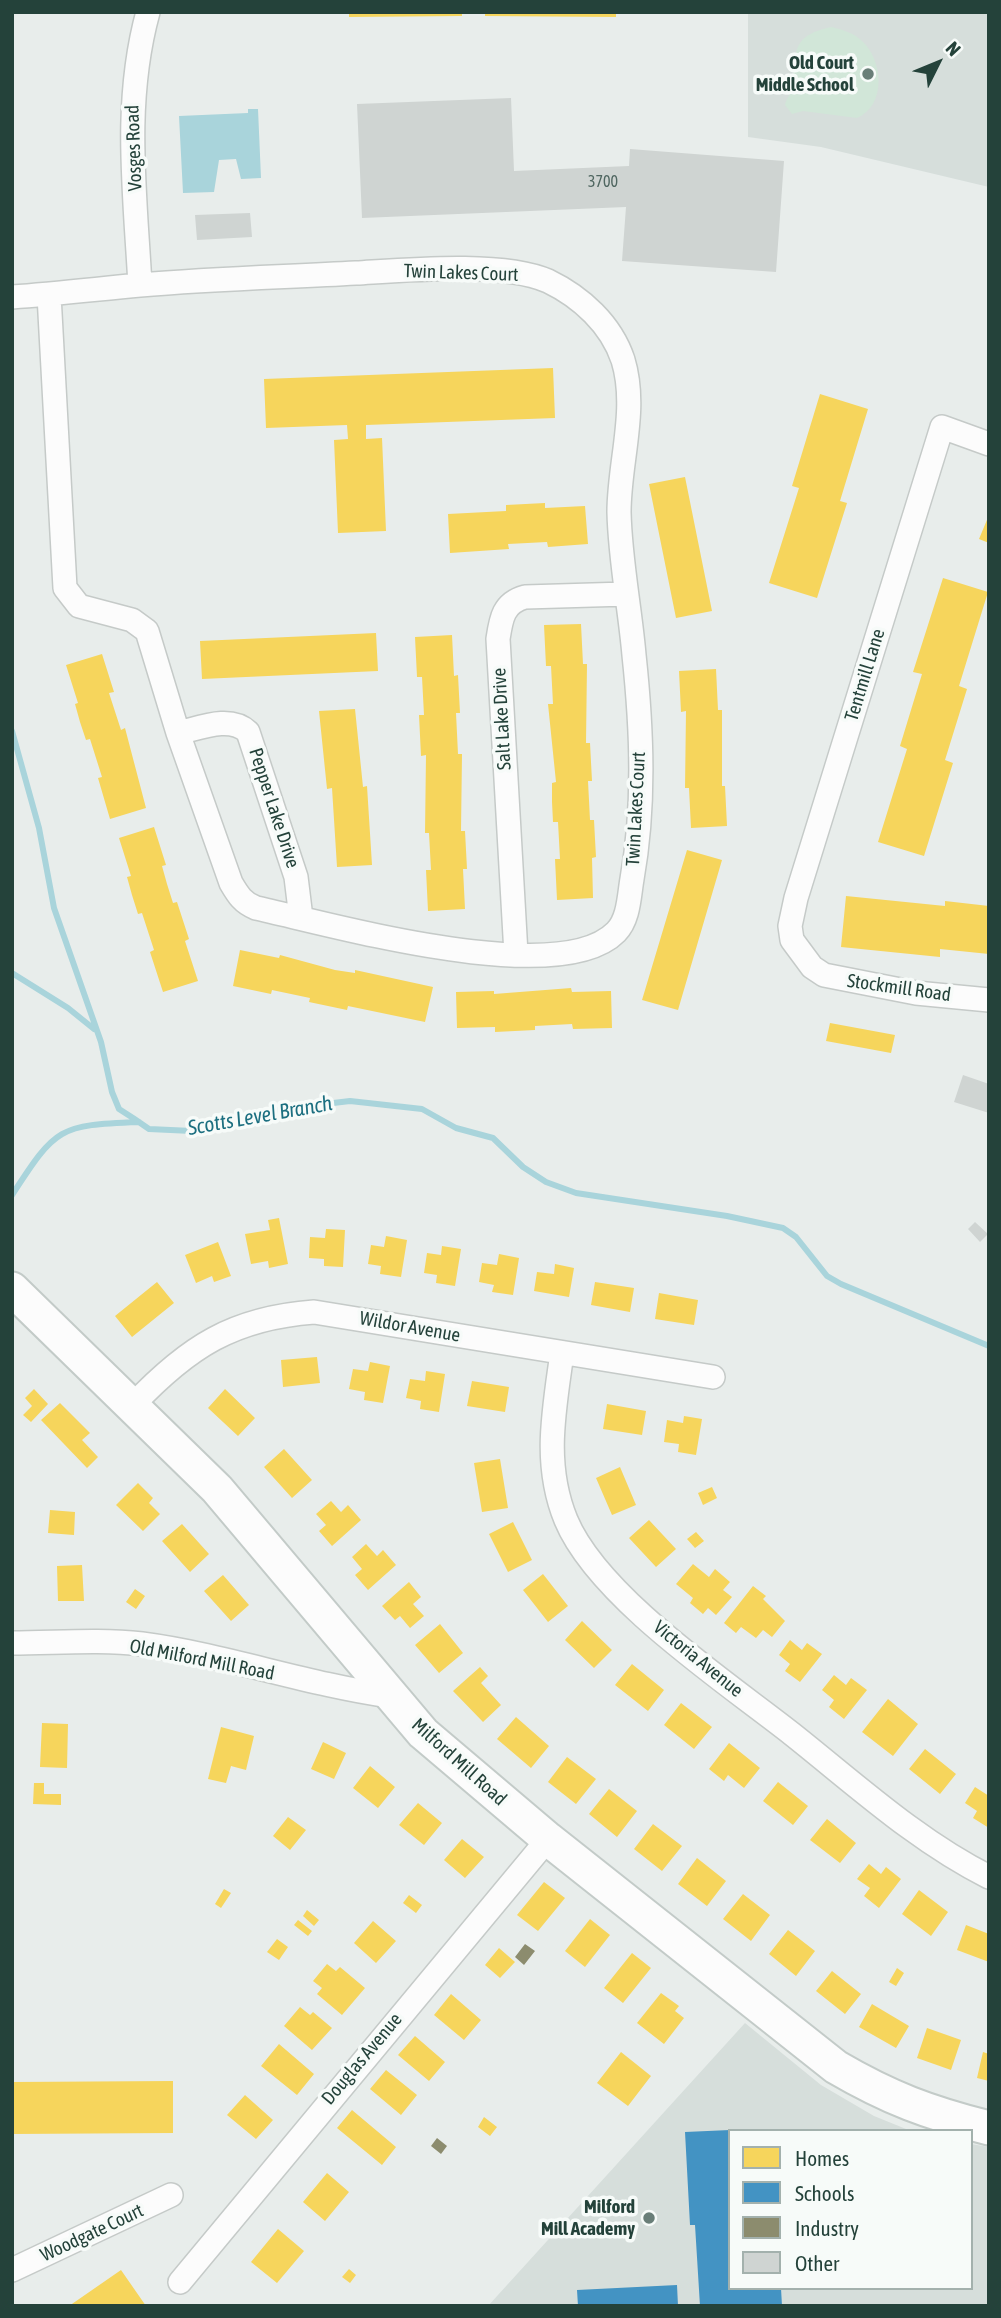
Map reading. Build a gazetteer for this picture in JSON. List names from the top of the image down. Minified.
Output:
{"streets":{"main road":["Milford Mill Road"],"street":["Vosges Road","Twin Lakes Court","Tentmill Lane","Salt Lake Drive","Pepper Lake Drive","Stockmill Road","Wildor Avenue","Victoria Avenue","Old Milford Mill Road","Douglas Avenue","Woodgate Court"]},"crossings":[["Vosges Road","Twin Lakes Court"],["Twin Lakes Court","Salt Lake Drive"],["Twin Lakes Court","Pepper Lake Drive"],["Tentmill Lane","Stockmill Road"],["Wildor Avenue","Victoria Avenue"],["Wildor Avenue","Milford Mill Road"],["Old Milford Mill Road","Milford Mill Road"],["Milford Mill Road","Douglas Avenue"]],"water":["Scotts Level Branch"],"places":["Old Court Middle School","Milford Mill Academy"],"house_numbers":["3700"],"legend":["Homes","Schools","Industry","Other"],"north":"top right"}
